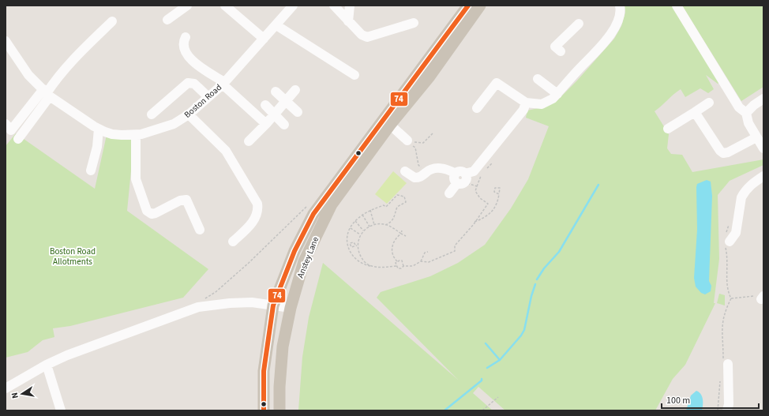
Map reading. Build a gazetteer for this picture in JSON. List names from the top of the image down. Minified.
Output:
{"streets":{"main road":["Anstey Lane"],"street":["Boston Road"]},"parks":["Boston Road Allotments"],"lines":["transit line 74"],"scale_bar":"100 m","north":"left"}
